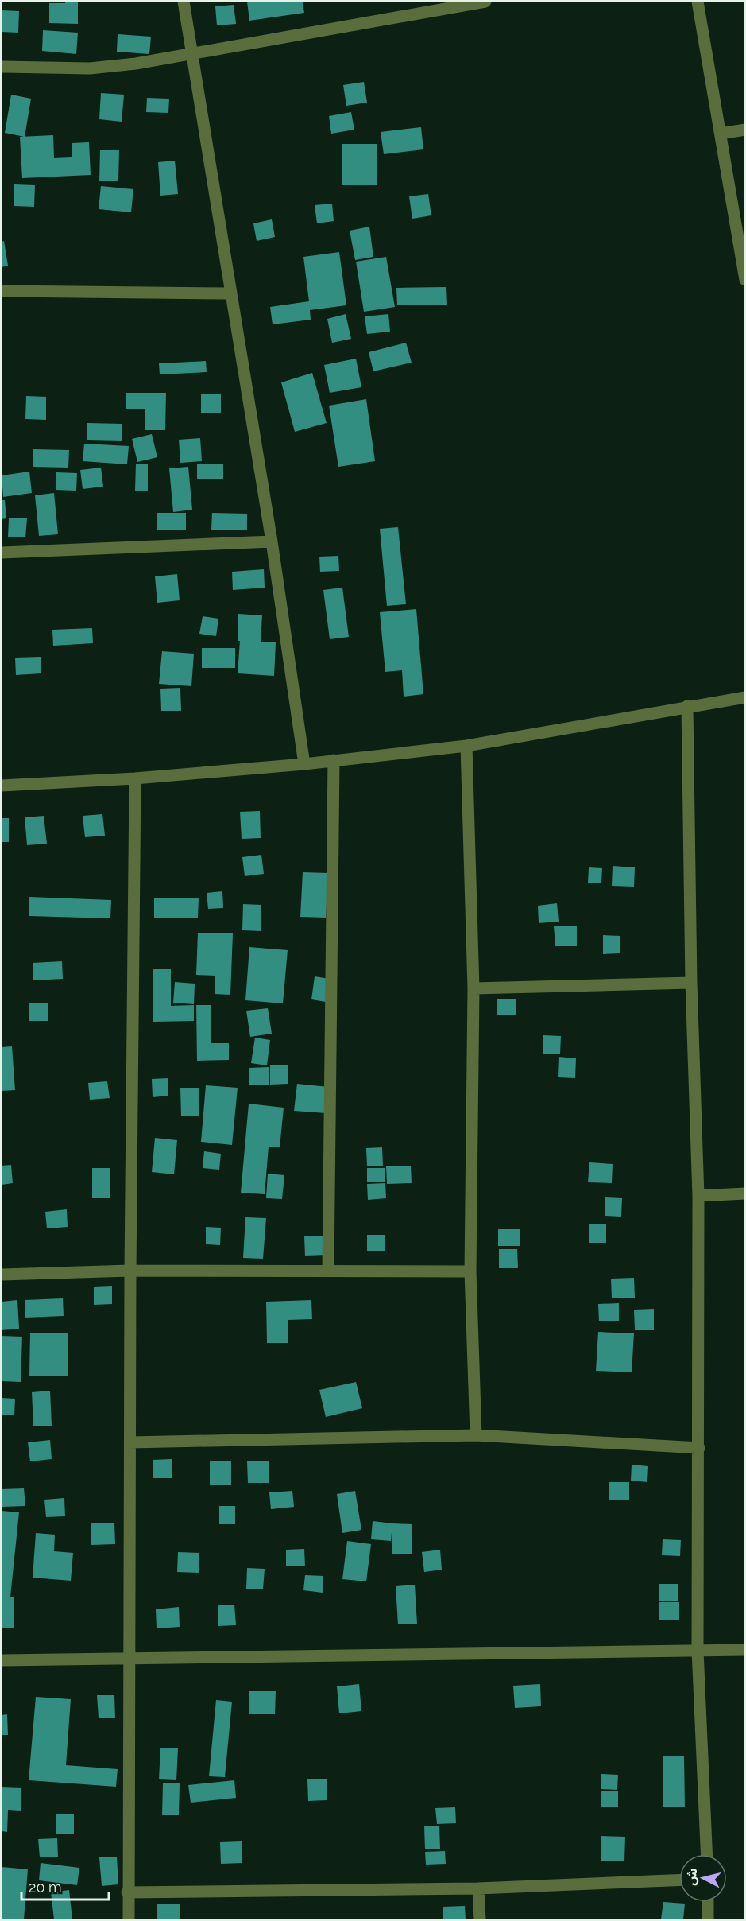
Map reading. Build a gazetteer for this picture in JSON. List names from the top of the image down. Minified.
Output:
{"scale_bar":"20 m","north":"left"}
